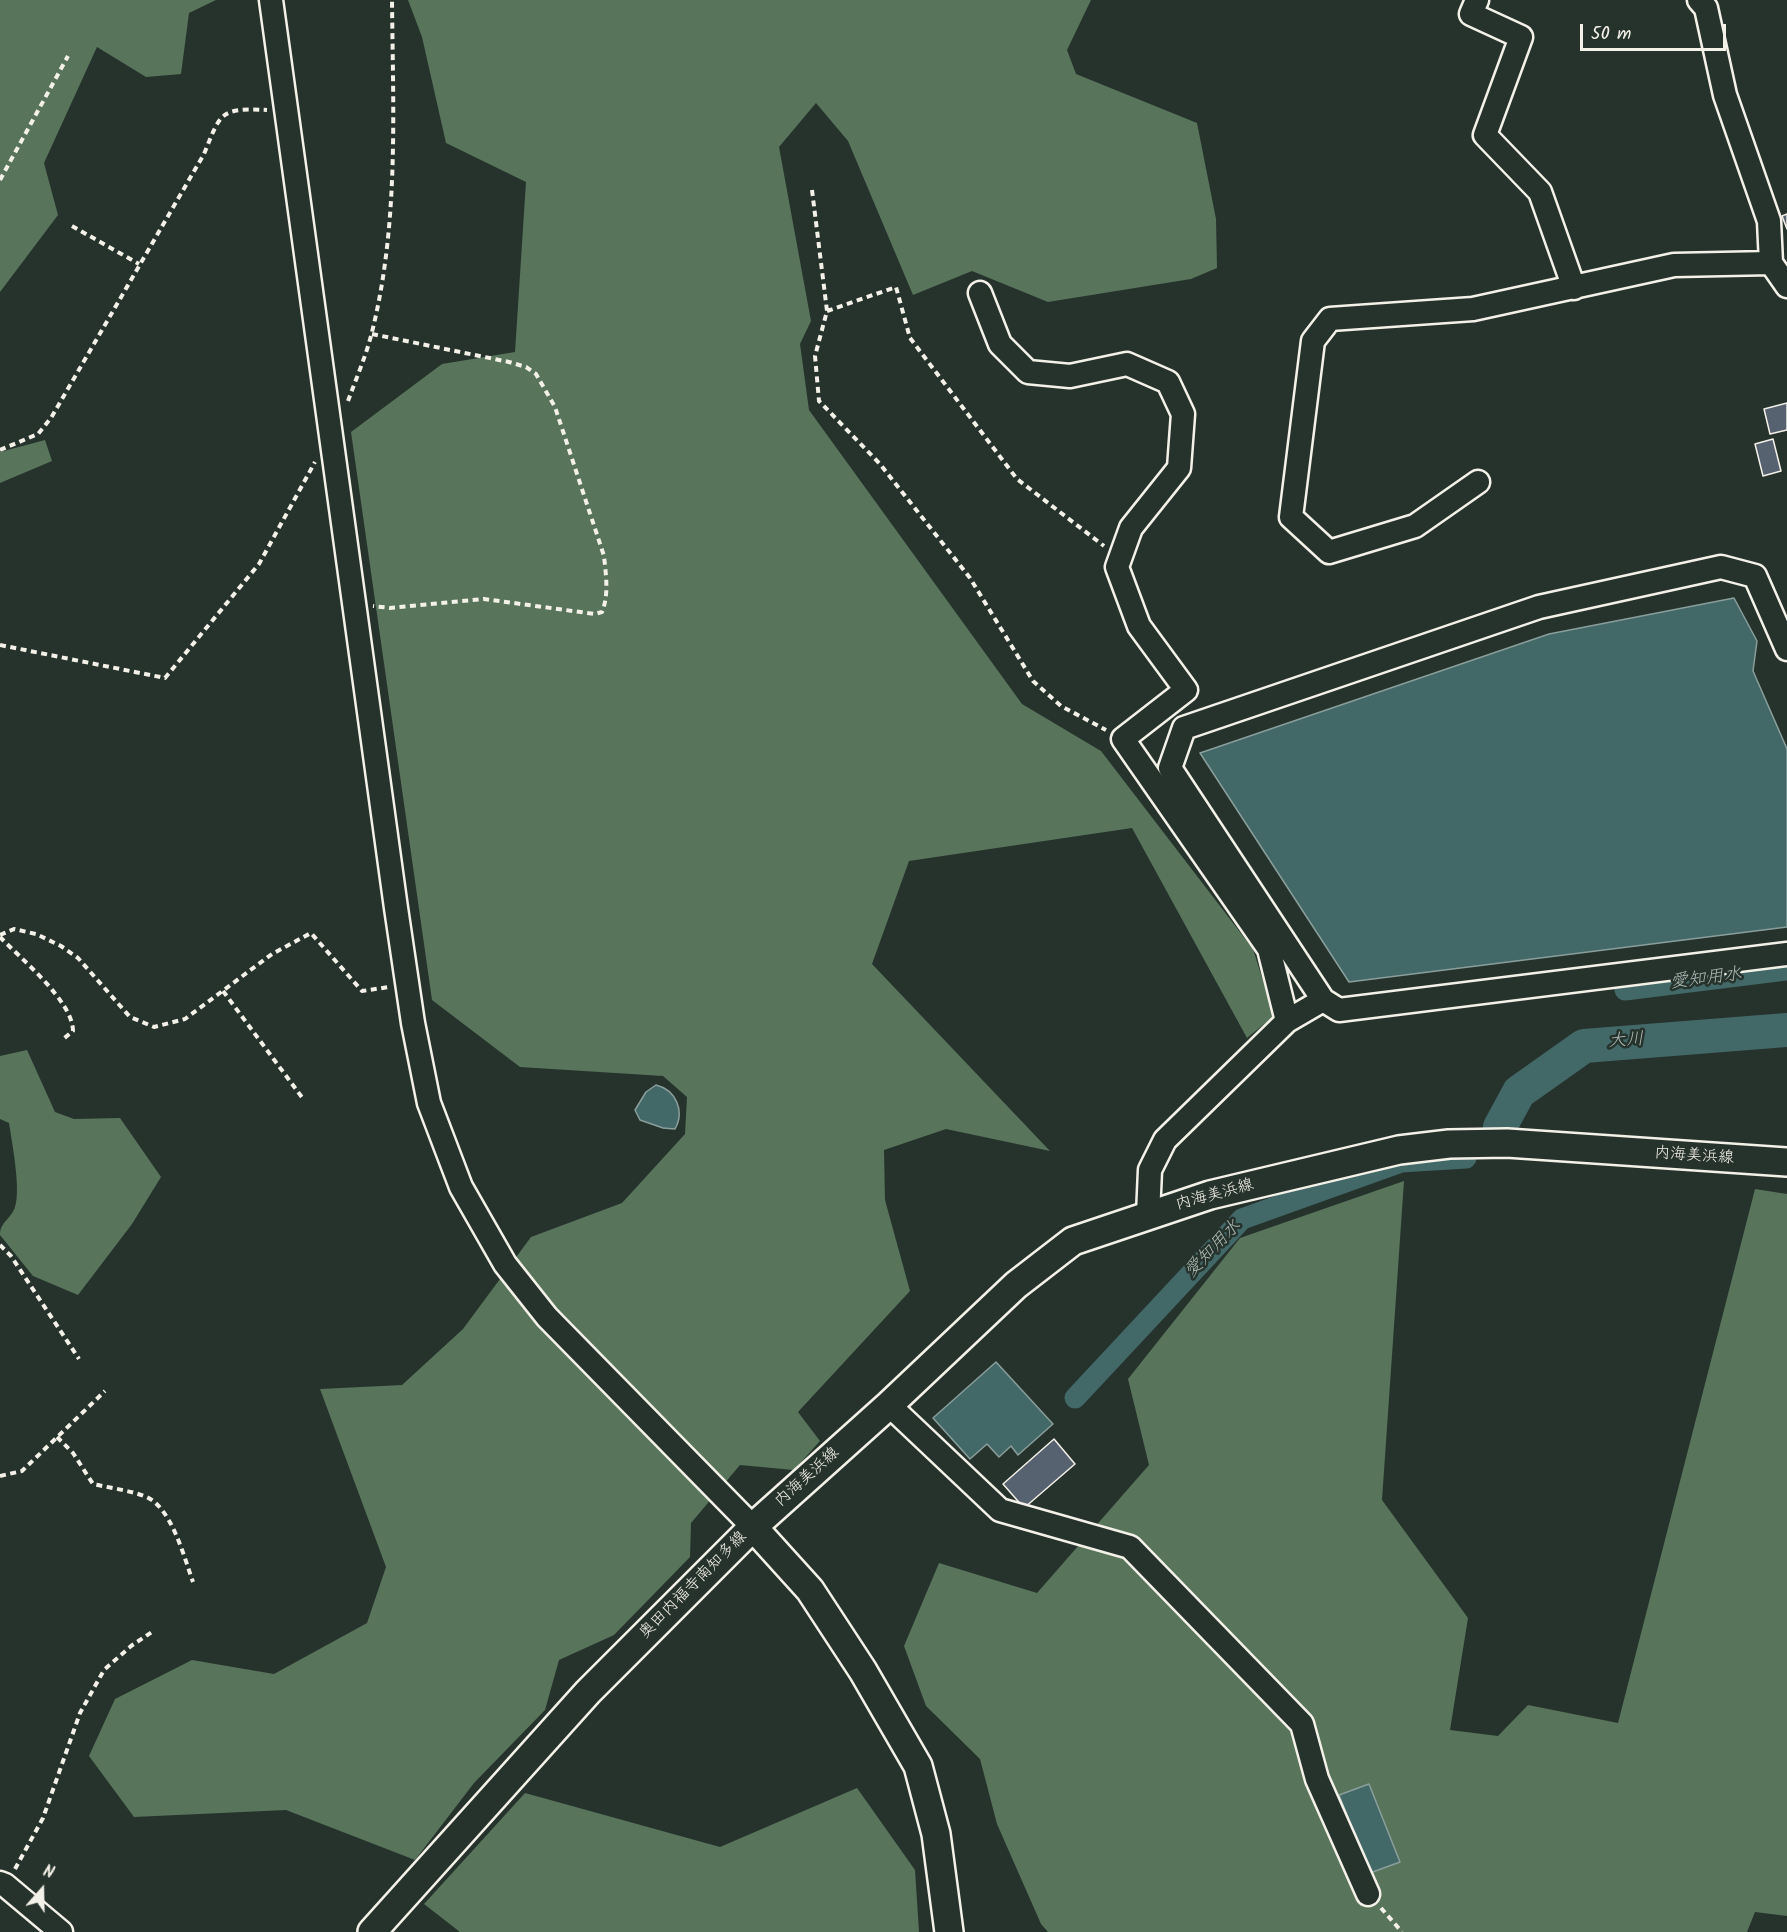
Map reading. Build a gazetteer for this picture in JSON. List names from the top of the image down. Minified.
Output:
{"streets":{"main road":["内海美浜線","奥田内福寺南知多線"]},"crossings":[["内海美浜線","奥田内福寺南知多線"]],"water":["愛知用水","大川"],"scale_bar":"50 m","north":"top"}
